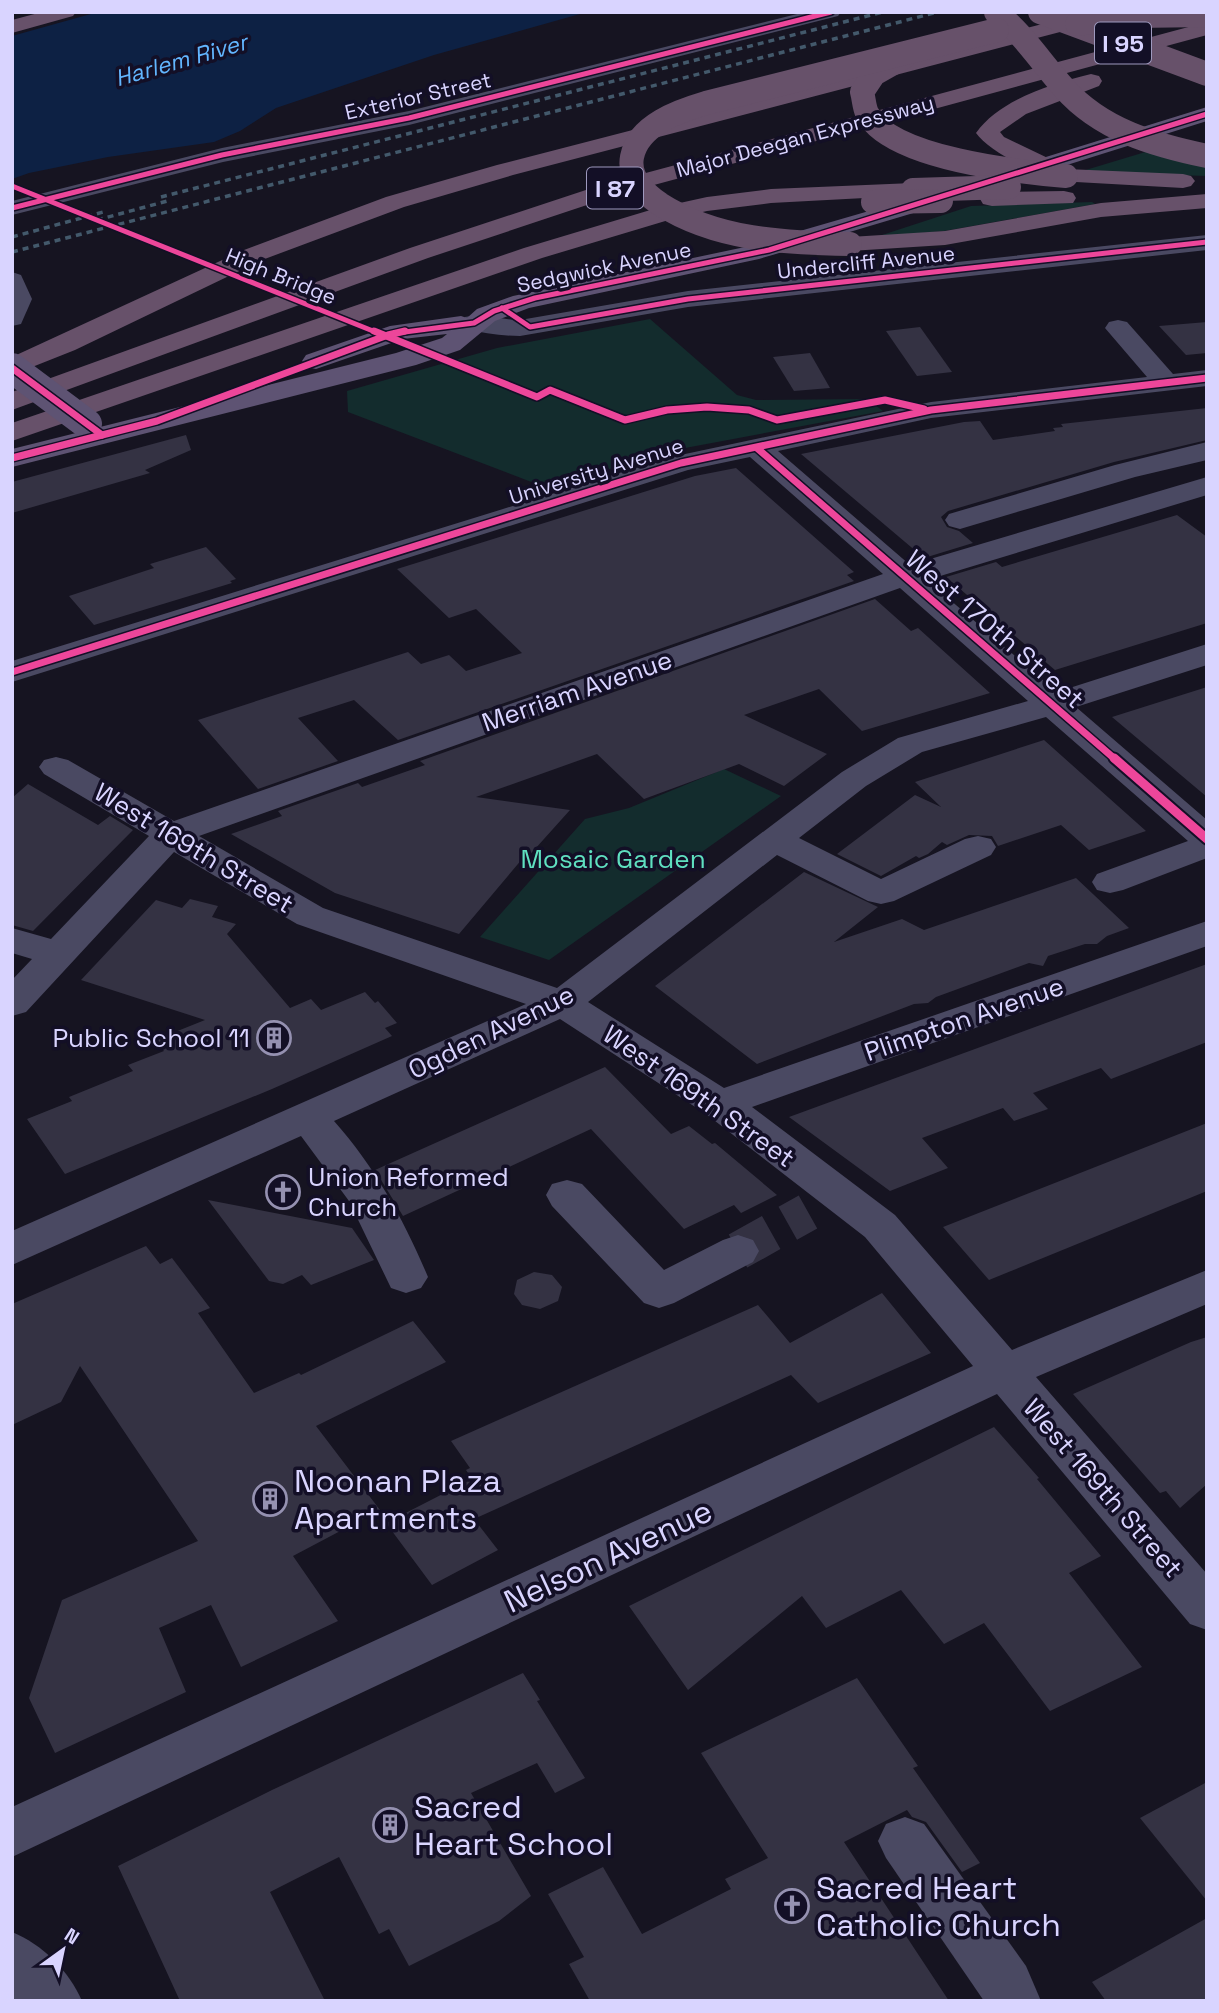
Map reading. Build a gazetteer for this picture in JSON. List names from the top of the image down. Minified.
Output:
{"streets":{"highway":["I 95","Major Deegan Expressway","I 87"],"main road":["Sedgwick Avenue"],"street":["Exterior Street","Undercliff Avenue","University Avenue","West 170th Street","Merriam Avenue","West 169th Street","Plimpton Avenue","Ogden Avenue","Nelson Avenue"],"cycle path":["High Bridge"]},"crossings":[["Undercliff Avenue","Sedgwick Avenue"],["University Avenue","West 170th Street"],["West 170th Street","Merriam Avenue"],["West 170th Street","Ogden Avenue"],["Merriam Avenue","West 169th Street"],["West 169th Street","Plimpton Avenue"],["West 169th Street","Ogden Avenue"],["West 169th Street","Nelson Avenue"]],"water":["Harlem River"],"parks":["Mosaic Garden"],"places":{"building":["Public School 11","Noonan Plaza Apartments","Sacred Heart School"],"church":["Union Reformed Church","Sacred Heart Catholic Church"]},"north":"top right"}
